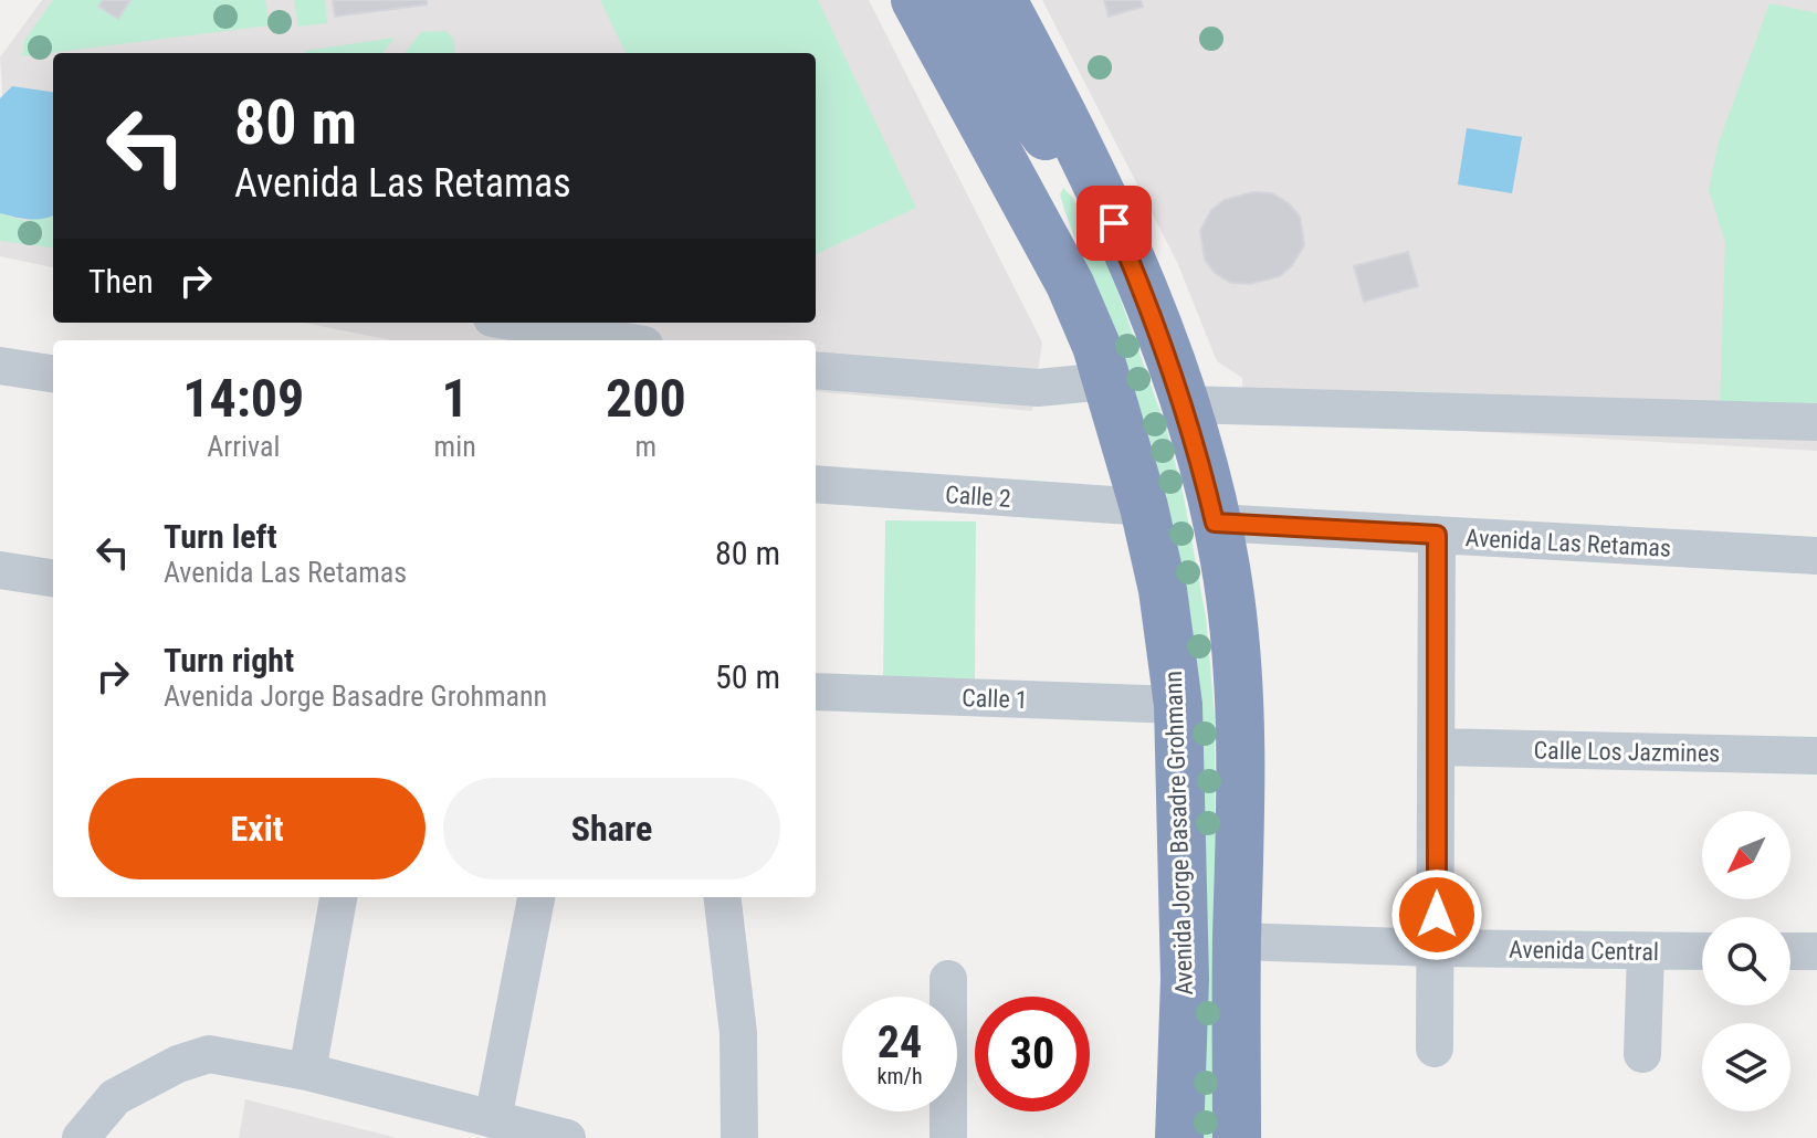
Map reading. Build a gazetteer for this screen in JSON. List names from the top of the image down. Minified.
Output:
{"streets":{"highway":["Avenida Jorge Basadre Grohmann"],"street":["Calle 2","Avenida Las Retamas","Calle 1","Calle Los Jazmines","Avenida Central"]},"crossings":[["Calle 2","Avenida Jorge Basadre Grohmann"],["Calle 1","Avenida Jorge Basadre Grohmann"]],"north":"bottom left","page":{"turn":["80 m","Avenida Las Retamas"],"then":"Then","eta":["14:09","Arrival","1","min","200","m"],"list":[{"name":"Turn left","note":"Avenida Las Retamas","value":"80 m"},{"name":"Turn right","note":"Avenida Jorge Basadre Grohmann","value":"50 m"}],"buttons":["Exit","Share"],"speed":"24 km/h","limit":"30"}}
